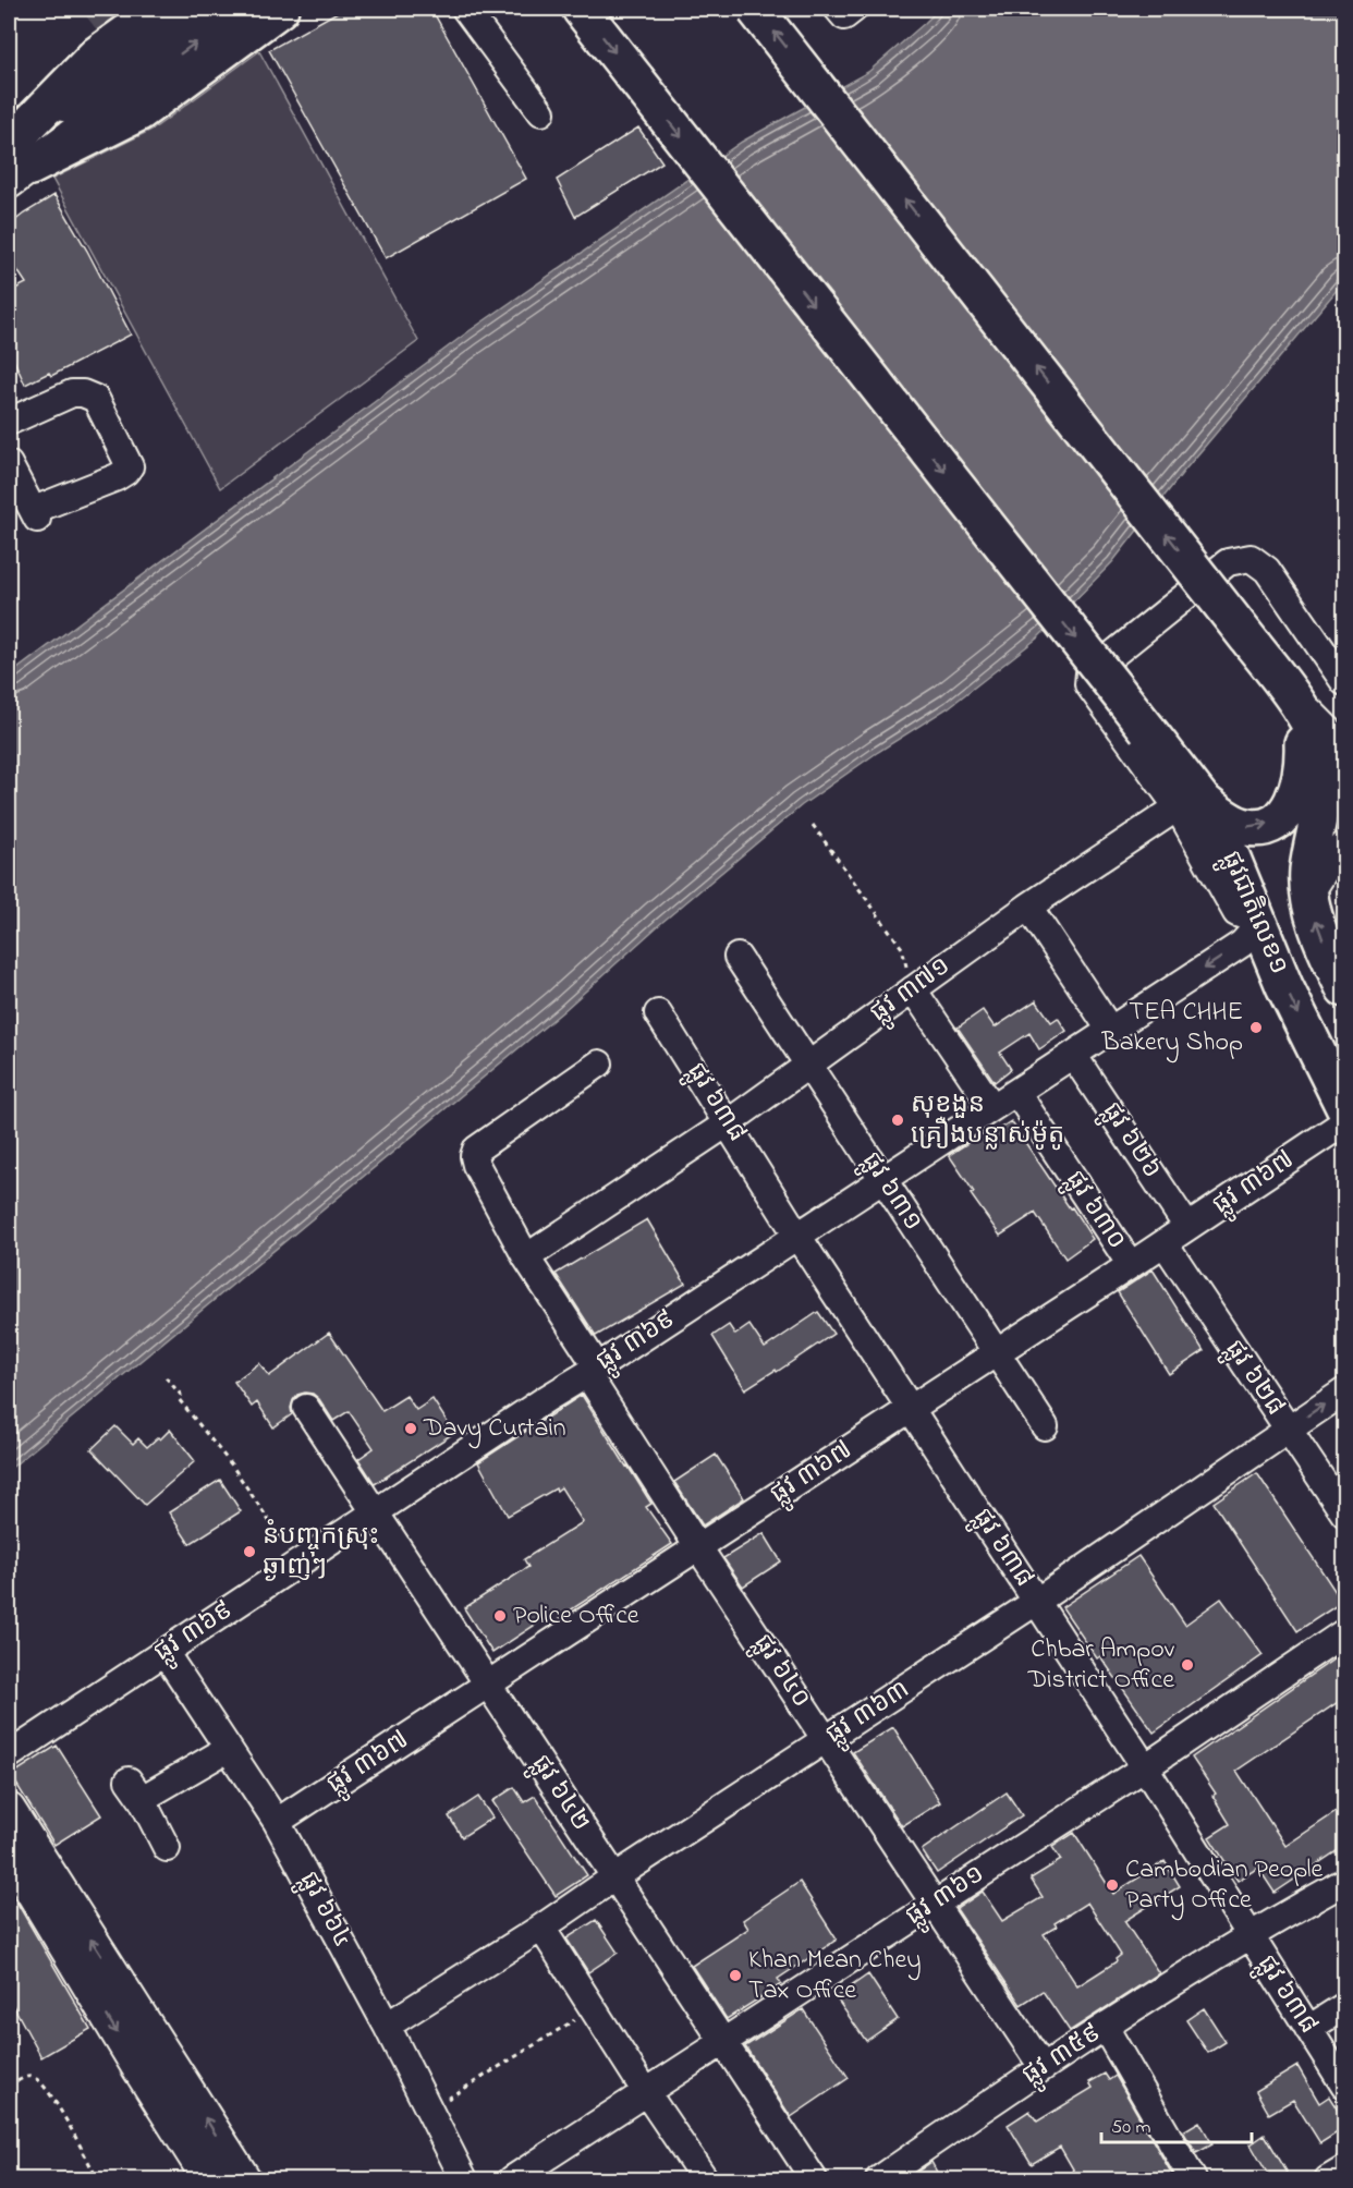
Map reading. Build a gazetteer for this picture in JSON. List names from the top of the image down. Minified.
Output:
{"streets":{"highway":["ផ្លូវជាតិលេខ១"],"street":["ផ្លូវ ៣៧១","ផ្លូវ ៦៣៨","ផ្លូវ ៦២៦","ផ្លូវ ៣៦៧","ផ្លូវ ៦៣១","ផ្លូវ ៦៣០","ផ្លូវ ៣៦៩","ផ្លូវ ៦២៨","ផ្លូវ ៦៤០","ផ្លូវ ៣៦៣","ផ្លូវ ៦៤២","ផ្លូវ ៣៦១","ផ្លូវ ៦៦៤","ផ្លូវ ៣៥៩"]},"crossings":[["ផ្លូវជាតិលេខ១","ផ្លូវ ៣៧១"],["ផ្លូវជាតិលេខ១","ផ្លូវ ៣៦៩"],["ផ្លូវ ៣៧១","ផ្លូវ ៦៣៨"],["ផ្លូវ ៣៧១","ផ្លូវ ៦៣១"],["ផ្លូវ ៣៧១","ផ្លូវ ៦៤០"],["ផ្លូវ ៦៣៨","ផ្លូវ ៣៦៧"],["ផ្លូវ ៦៣៨","ផ្លូវ ៣៦៩"],["ផ្លូវ ៦៣៨","ផ្លូវ ៣៦៣"],["ផ្លូវ ៦៣៨","ផ្លូវ ៣៦១"],["ផ្លូវ ៦៣៨","ផ្លូវ ៣៥៩"],["ផ្លូវ ៦២៦","ផ្លូវ ៣៦៧"],["ផ្លូវ ៦២៦","ផ្លូវ ៣៦៩"],["ផ្លូវ ៣៦៧","ផ្លូវ ៦៣១"],["ផ្លូវ ៣៦៧","ផ្លូវ ៦៣០"],["ផ្លូវ ៣៦៧","ផ្លូវ ៦២៨"],["ផ្លូវ ៣៦៧","ផ្លូវ ៦៤០"],["ផ្លូវ ៣៦៧","ផ្លូវ ៦៤២"],["ផ្លូវ ៣៦៧","ផ្លូវ ៦៦៤"],["ផ្លូវ ៦៣១","ផ្លូវ ៣៦៩"],["ផ្លូវ ៦៣០","ផ្លូវ ៣៦៩"],["ផ្លូវ ៣៦៩","ផ្លូវ ៦៤០"],["ផ្លូវ ៣៦៩","ផ្លូវ ៦៤២"],["ផ្លូវ ៣៦៩","ផ្លូវ ៦៦៤"],["ផ្លូវ ៦២៨","ផ្លូវ ៣៦៣"],["ផ្លូវ ៦៤០","ផ្លូវ ៣៦៣"],["ផ្លូវ ៦៤០","ផ្លូវ ៣៦១"],["ផ្លូវ ៦៤០","ផ្លូវ ៣៥៩"],["ផ្លូវ ៣៦៣","ផ្លូវ ៦៤២"],["ផ្លូវ ៣៦៣","ផ្លូវ ៦៦៤"],["ផ្លូវ ៦៤២","ផ្លូវ ៣៦១"]],"places":["TEA CHHE Bakery Shop","សុខងួន គ្រឿងបន្លាស់ម៉ូតូ","Davy Curtain","នំបញ្ចុកស្រុះ ឆ្ងាញ់ៗ","Police Office","Chbar Ampov District Office","Cambodian People Party Office","Khan Mean Chey Tax Office"],"scale_bar":"50 m"}
